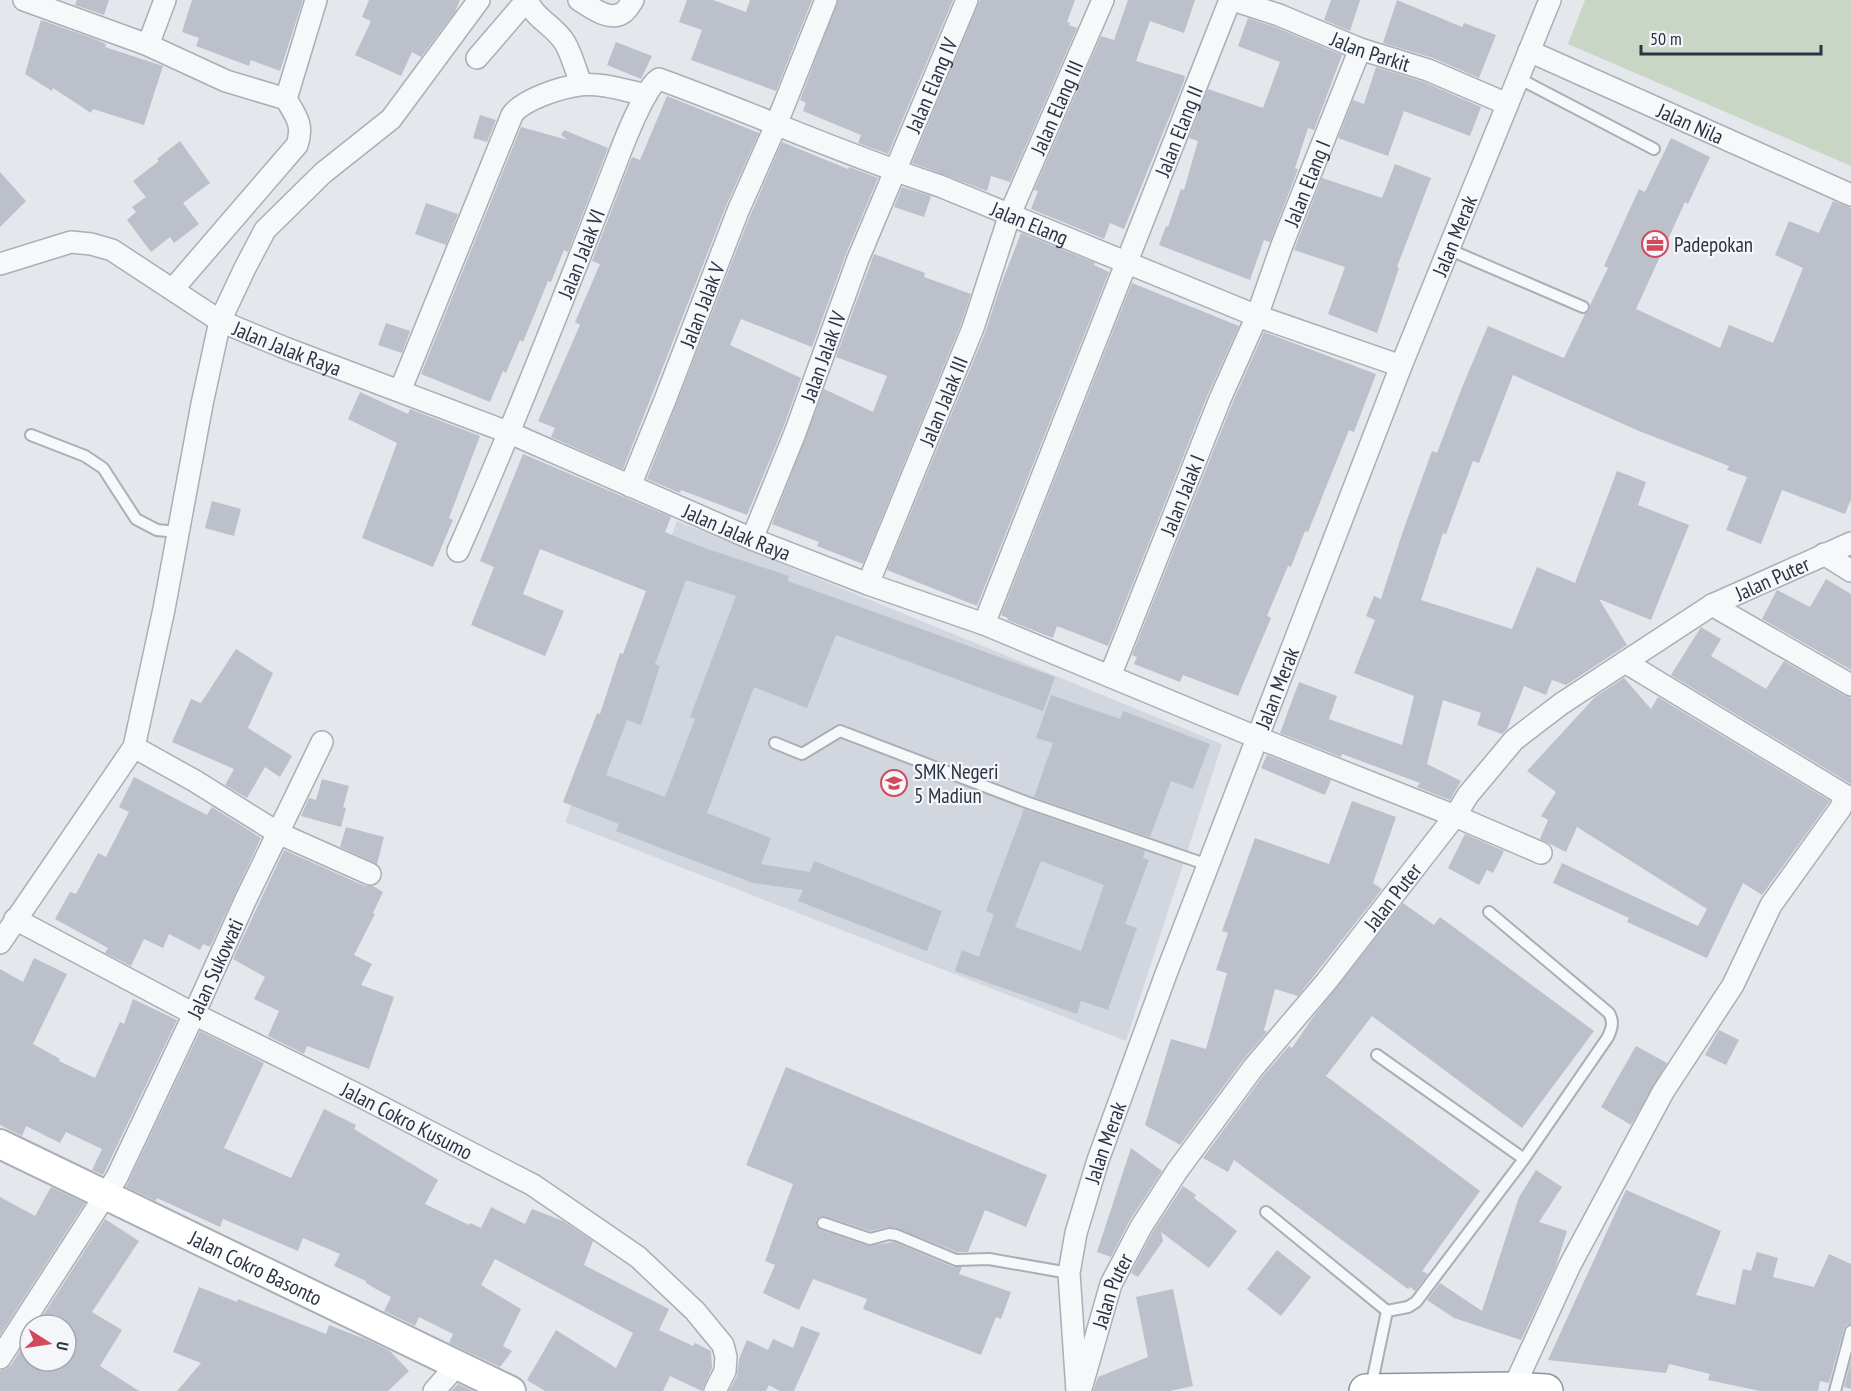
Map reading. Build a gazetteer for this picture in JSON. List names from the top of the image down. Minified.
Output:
{"streets":{"street":["Jalan Parkit","Jalan Elang IV","Jalan Elang III","Jalan Nila","Jalan Elang II","Jalan Elang I","Jalan Elang","Jalan Merak","Jalan Jalak VI","Jalan Jalak V","Jalan Jalak Raya","Jalan Jalak IV","Jalan Jalak III","Jalan Jalak I","Jalan Puter","Jalan Sukowati","Jalan Cokro Kusumo","Jalan Cokro Basonto"]},"crossings":[["Jalan Parkit","Jalan Elang II"],["Jalan Parkit","Jalan Elang I"],["Jalan Parkit","Jalan Merak"],["Jalan Elang IV","Jalan Elang"],["Jalan Elang IV","Jalan Jalak IV"],["Jalan Elang III","Jalan Elang"],["Jalan Elang III","Jalan Jalak III"],["Jalan Nila","Jalan Merak"],["Jalan Elang II","Jalan Elang"],["Jalan Elang II","Jalan Jalak Raya"],["Jalan Elang I","Jalan Elang"],["Jalan Elang I","Jalan Jalak I"],["Jalan Elang","Jalan Merak"],["Jalan Elang","Jalan Jalak VI"],["Jalan Elang","Jalan Jalak V"],["Jalan Elang","Jalan Jalak IV"],["Jalan Elang","Jalan Jalak III"],["Jalan Elang","Jalan Jalak I"],["Jalan Merak","Jalan Jalak Raya"],["Jalan Merak","Jalan Puter"],["Jalan Jalak VI","Jalan Jalak Raya"],["Jalan Jalak V","Jalan Jalak Raya"],["Jalan Jalak Raya","Jalan Jalak IV"],["Jalan Jalak Raya","Jalan Jalak III"],["Jalan Jalak Raya","Jalan Jalak I"],["Jalan Jalak Raya","Jalan Puter"],["Jalan Sukowati","Jalan Cokro Kusumo"],["Jalan Sukowati","Jalan Cokro Basonto"]],"places":{"office":["Padepokan"],"school or university":["SMK Negeri 5 Madiun"]},"scale_bar":"50 m","north":"right"}
